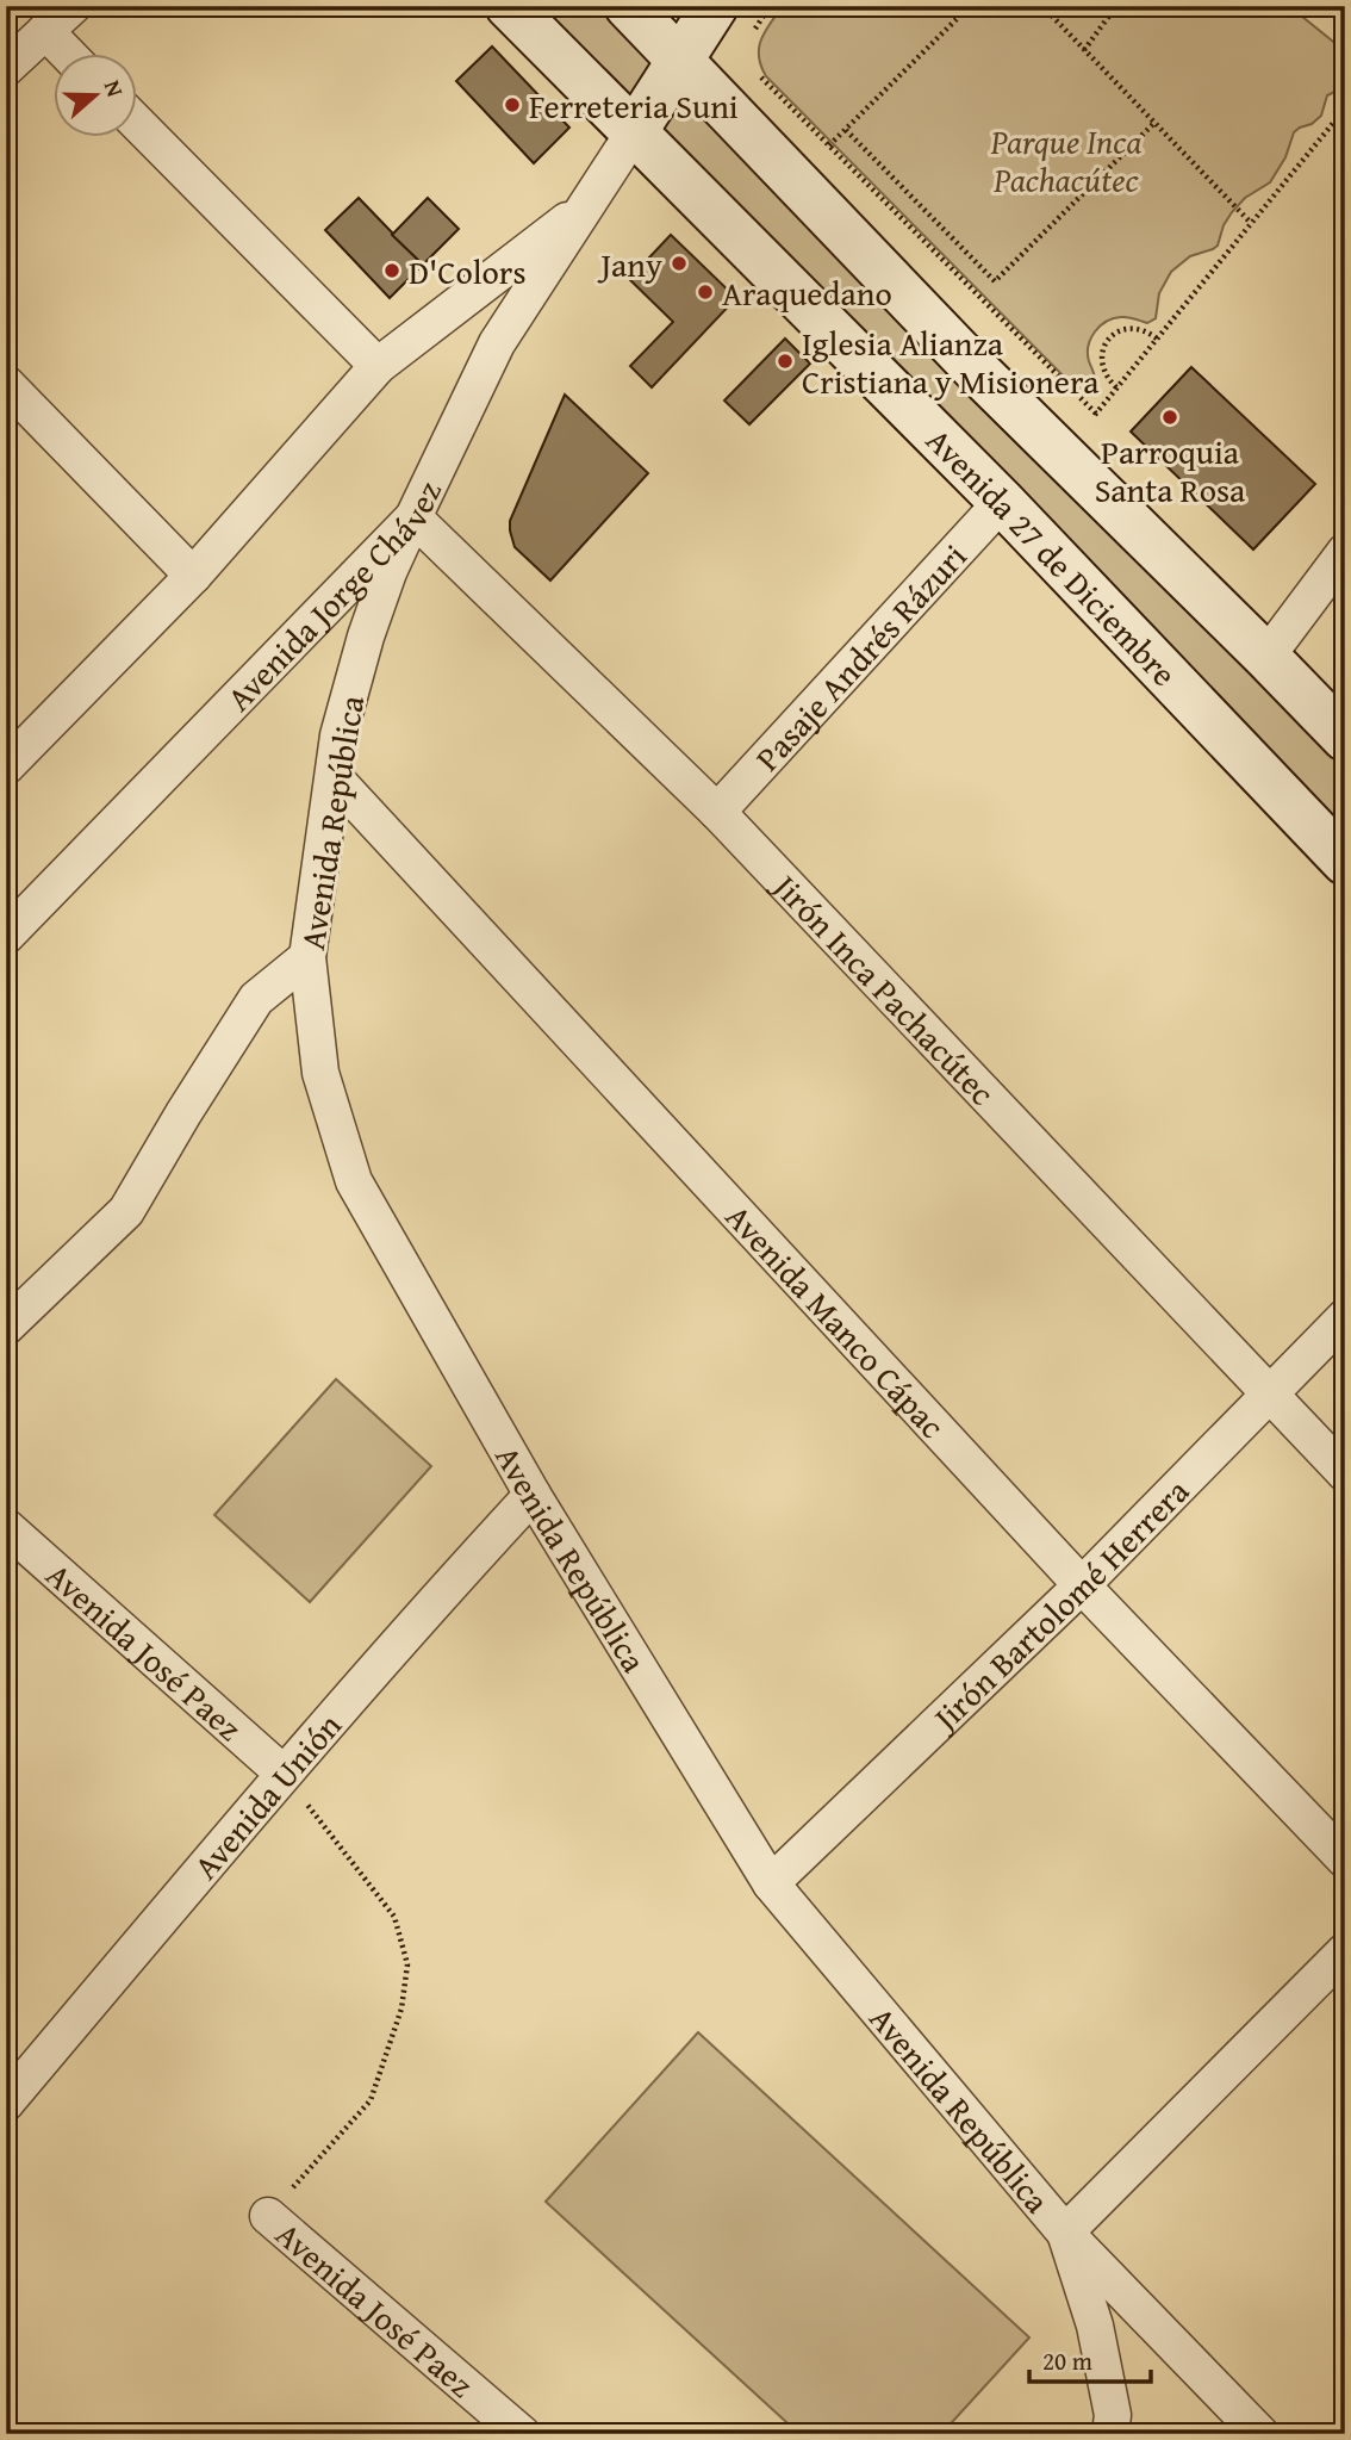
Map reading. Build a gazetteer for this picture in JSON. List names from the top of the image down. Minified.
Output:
{"streets":{"street":["Avenida 27 de Diciembre","Avenida Jorge Chávez","Pasaje Andrés Rázuri","Avenida República","Jirón Inca Pachacútec","Avenida Manco Cápac","Jirón Bartolomé Herrera","Avenida José Paez","Avenida Unión"]},"crossings":[["Avenida 27 de Diciembre","Avenida Jorge Chávez"],["Avenida 27 de Diciembre","Pasaje Andrés Rázuri"],["Avenida Jorge Chávez","Avenida República"],["Avenida Jorge Chávez","Jirón Inca Pachacútec"],["Pasaje Andrés Rázuri","Jirón Inca Pachacútec"],["Avenida República","Jirón Inca Pachacútec"],["Avenida República","Avenida Manco Cápac"],["Avenida República","Jirón Bartolomé Herrera"],["Avenida República","Avenida Unión"],["Jirón Inca Pachacútec","Jirón Bartolomé Herrera"],["Avenida Manco Cápac","Jirón Bartolomé Herrera"],["Avenida José Paez","Avenida Unión"]],"parks":["Parque Inca Pachacútec"],"places":["Ferreteria Suni","Jany","D'Colors","Araquedano","Iglesia Alianza Cristiana y Misionera","Parroquia Santa Rosa"],"scale_bar":"20 m","north":"right"}
